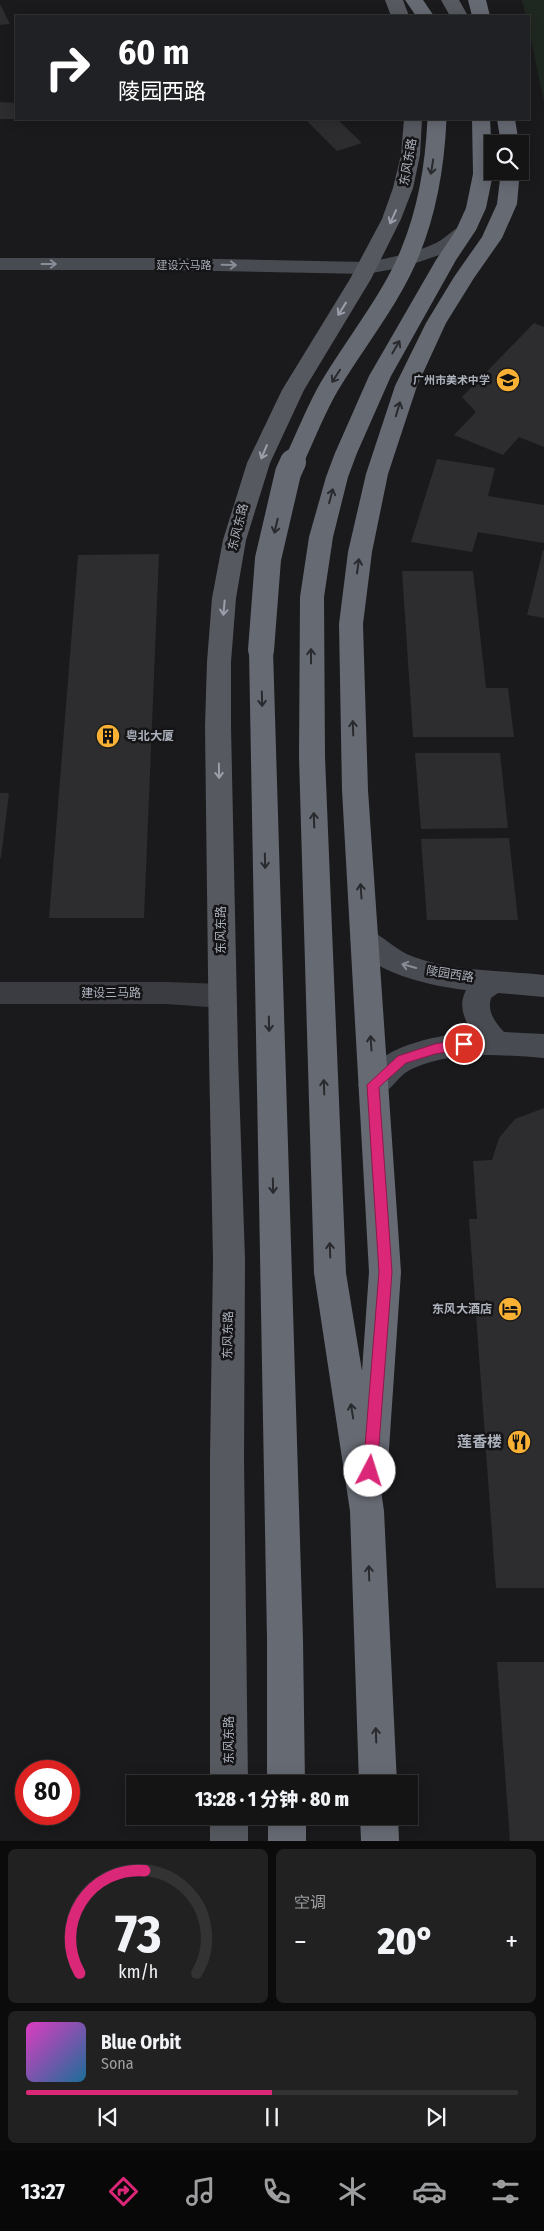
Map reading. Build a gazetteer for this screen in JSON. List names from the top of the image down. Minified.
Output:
{"streets":{"main road":["东风东路"],"street":["建设六马路","陵园西路","建设三马路"]},"crossings":[["东风东路","建设六马路"],["东风东路","建设三马路"]],"one_way":["东风东路","建设六马路","陵园西路"],"places":{"school or university":["广州市美术中学"],"building":["粤北大厦"],"hotel":["东风大酒店"],"restaurant":["莲香楼"]},"page":{"turn":["60 m","陵园西路"],"limit":"80","trip":"13:28 · 1 分钟 · 80 m","tile":"空调","heat":["−","20°","+"],"song":["Blue Orbit","Sona"],"tabs":"13:27","gauge":["73","km/h"]}}
